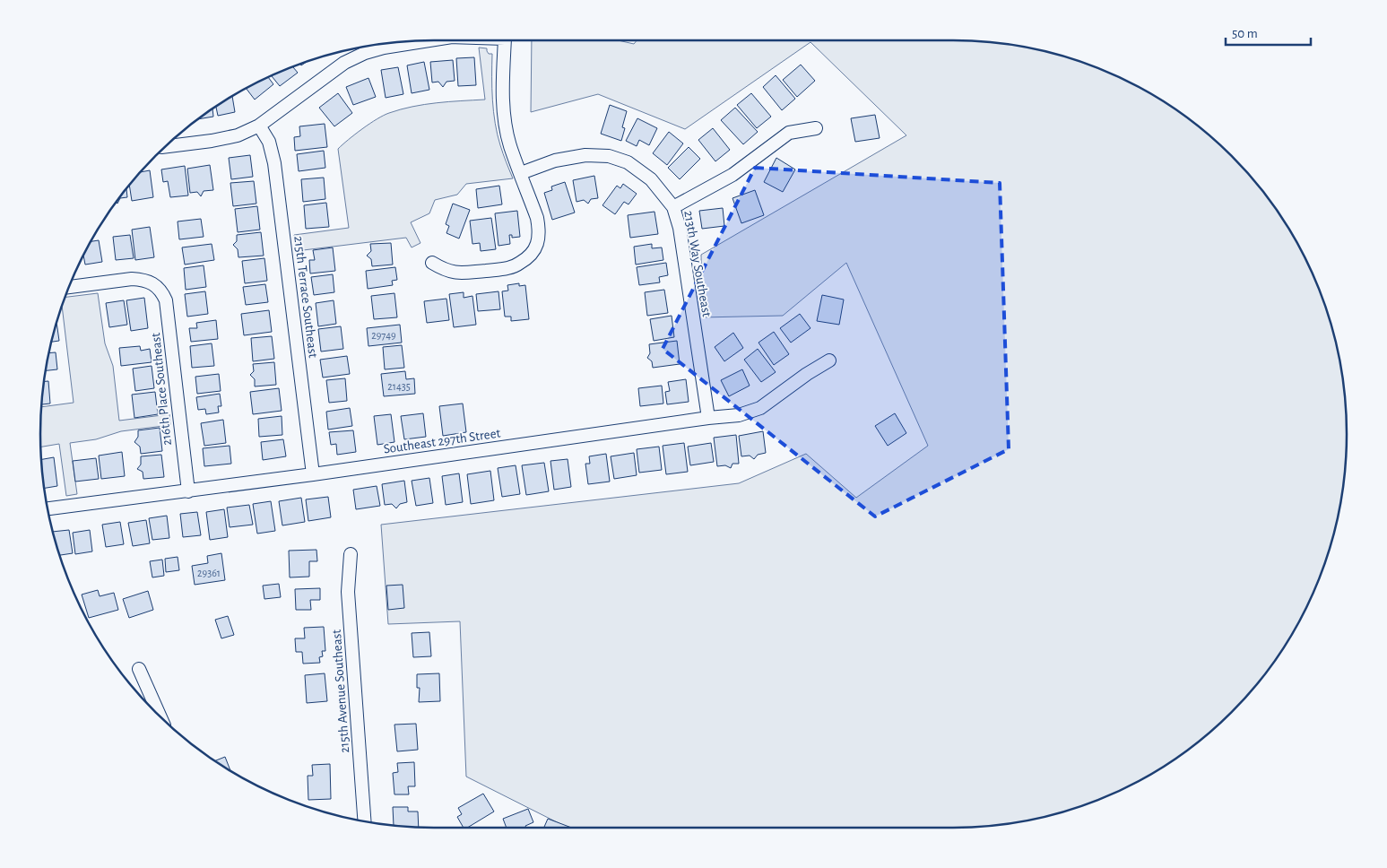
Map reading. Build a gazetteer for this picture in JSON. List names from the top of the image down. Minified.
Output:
{"streets":{"street":["213th Way Southeast","215th Terrace Southeast","216th Place Southeast","Southeast 297th Street","215th Avenue Southeast"]},"crossings":[["213th Way Southeast","Southeast 297th Street"],["215th Terrace Southeast","Southeast 297th Street"],["216th Place Southeast","Southeast 297th Street"]],"house_numbers":["29749","21435","29361"],"scale_bar":"50 m"}
